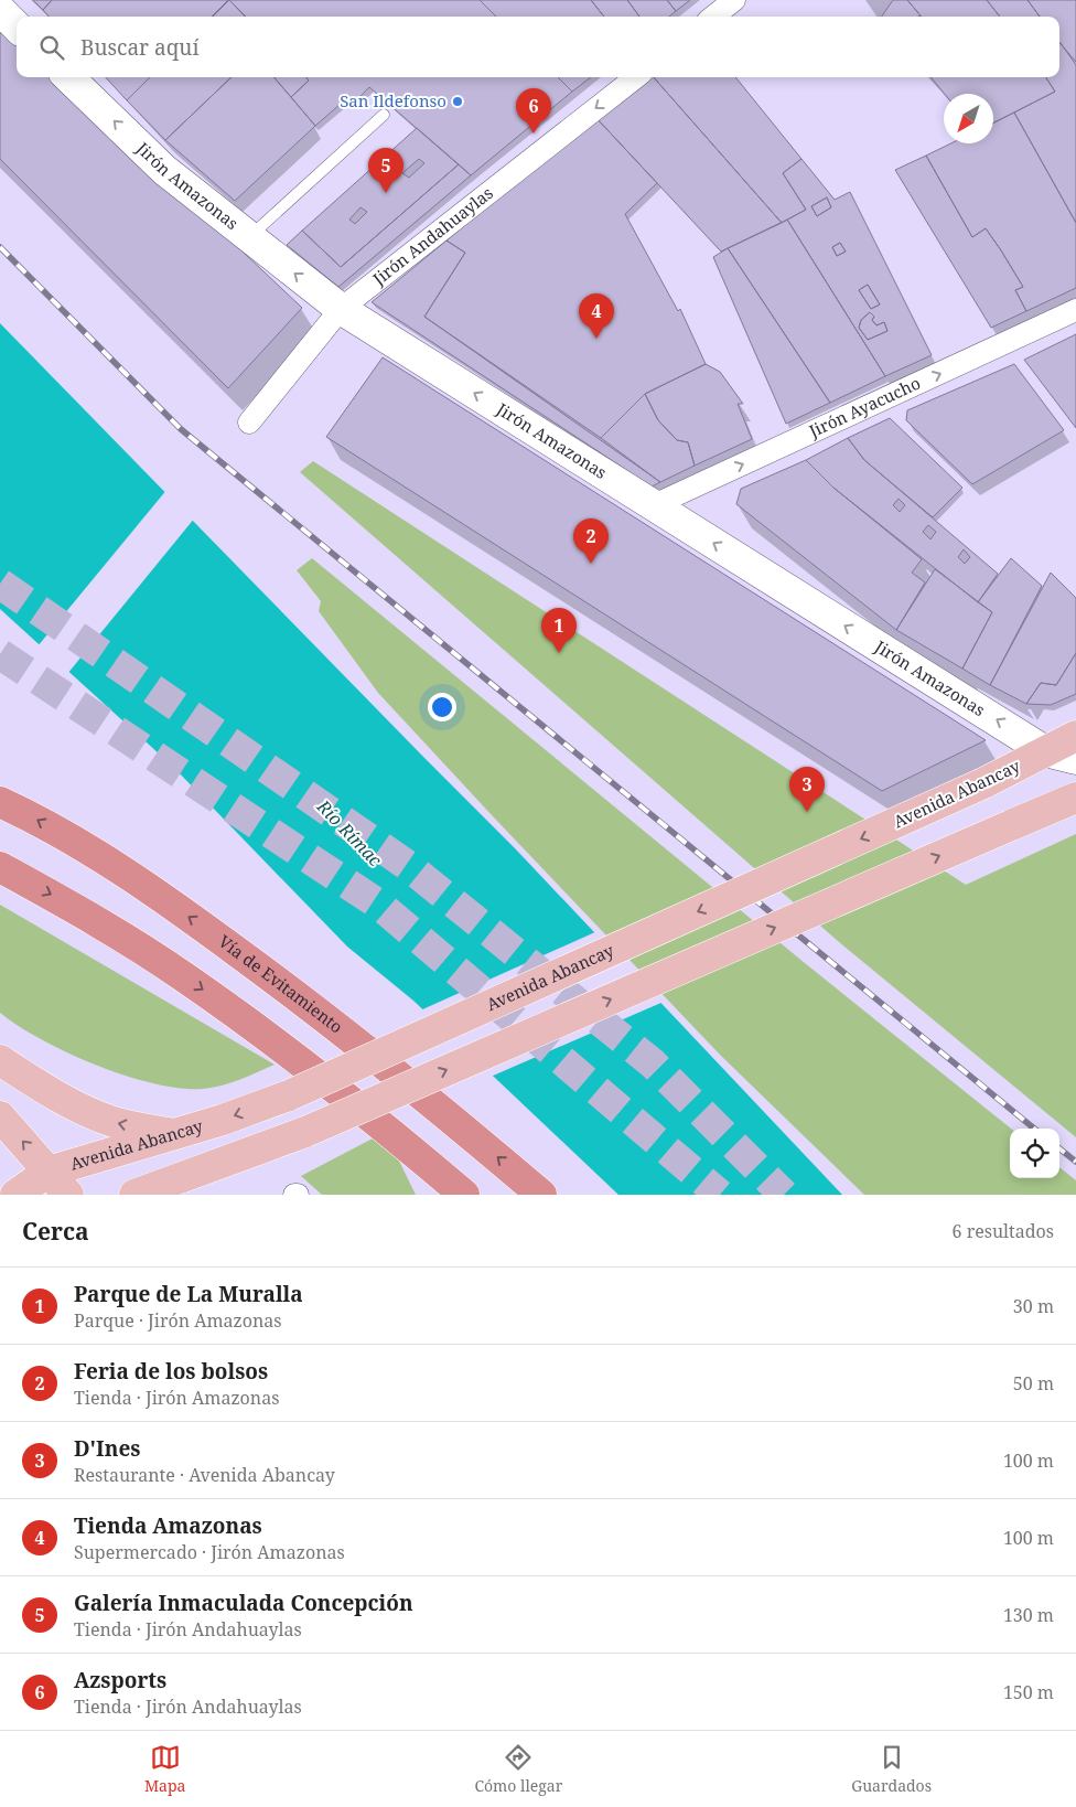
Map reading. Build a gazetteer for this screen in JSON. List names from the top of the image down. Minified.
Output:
{"streets":{"highway":["Vía de Evitamiento"],"main road":["Avenida Abancay"],"street":["Jirón Amazonas","Jirón Andahuaylas","Jirón Ayacucho"]},"crossings":[["Jirón Amazonas","Jirón Andahuaylas"],["Jirón Amazonas","Jirón Ayacucho"],["Jirón Amazonas","Avenida Abancay"]],"one_way":["Jirón Amazonas","Jirón Andahuaylas","Jirón Ayacucho"],"water":["Río Rímac"],"places":["San Ildefonso"],"north":"bottom left","page":{"search":"Buscar aquí","pins":["6","5","4","2","1","3"],"heading":["Cerca","6 resultados"],"list":[{"mark":"1","name":"Parque de La Muralla","note":"Parque · Jirón Amazonas","value":"30 m"},{"mark":"2","name":"Feria de los bolsos","note":"Tienda · Jirón Amazonas","value":"50 m"},{"mark":"3","name":"D'Ines","note":"Restaurante · Avenida Abancay","value":"100 m"},{"mark":"4","name":"Tienda Amazonas","note":"Supermercado · Jirón Amazonas","value":"100 m"},{"mark":"5","name":"Galería Inmaculada Concepción","note":"Tienda · Jirón Andahuaylas","value":"130 m"},{"mark":"6","name":"Azsports","note":"Tienda · Jirón Andahuaylas","value":"150 m"}],"nav":["Mapa","Cómo llegar","Guardados"]}}
